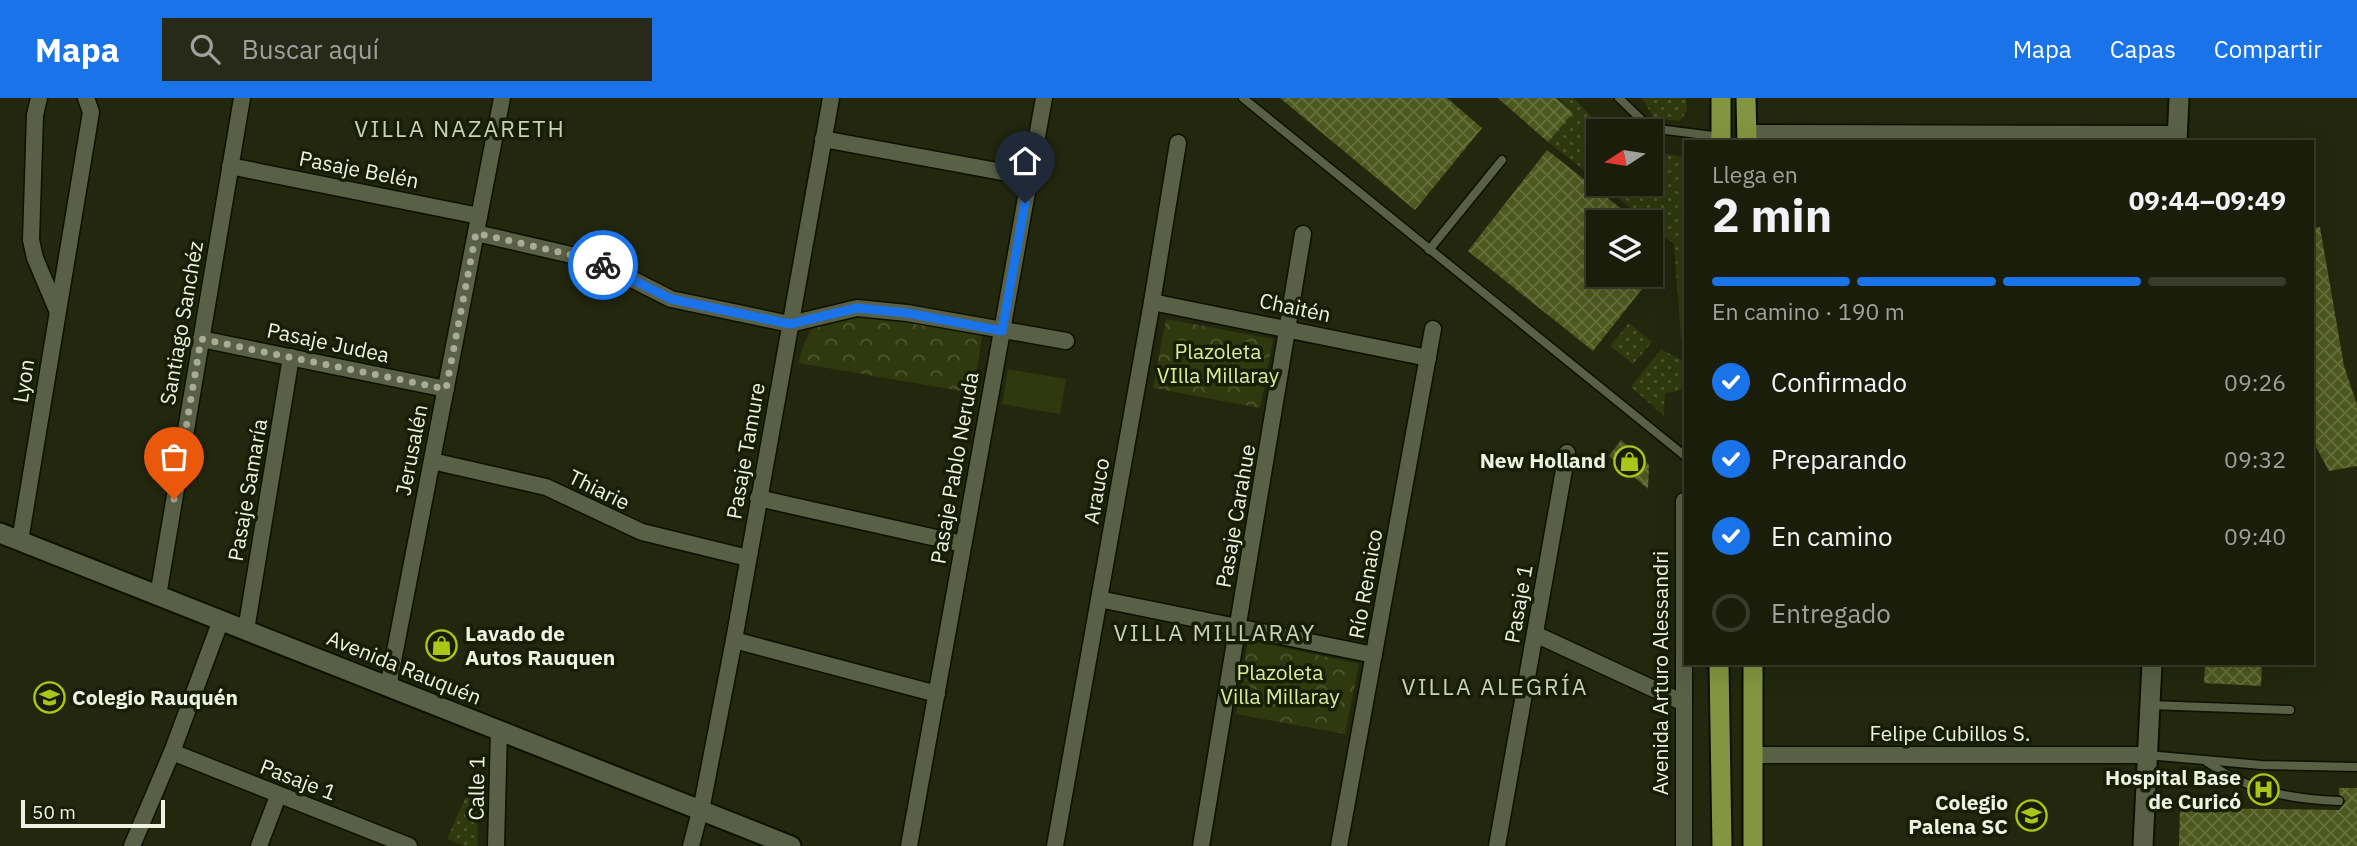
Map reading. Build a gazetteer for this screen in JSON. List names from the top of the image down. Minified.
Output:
{"streets":{"main road":["Avenida Rauquén"],"street":["Pasaje Belén","Chaitén","Santiago Sanchéz","Pasaje Judea","Lyon","Jerusalén","Pasaje Tamure","Pasaje Pablo Neruda","Pasaje Samaría","Thiarie","Arauco","Pasaje Carahue","Río Renaico","Pasaje 1","Avenida Arturo Alessandri","Felipe Cubillos S.","Calle 1"]},"crossings":[["Pasaje Belén","Santiago Sanchéz"],["Pasaje Belén","Jerusalén"],["Chaitén","Arauco"],["Chaitén","Pasaje Carahue"],["Chaitén","Río Renaico"],["Santiago Sanchéz","Pasaje Judea"],["Santiago Sanchéz","Avenida Rauquén"],["Pasaje Judea","Jerusalén"],["Pasaje Judea","Pasaje Samaría"],["Lyon","Avenida Rauquén"],["Jerusalén","Thiarie"],["Jerusalén","Avenida Rauquén"],["Pasaje Tamure","Thiarie"],["Pasaje Tamure","Avenida Rauquén"],["Pasaje Samaría","Avenida Rauquén"],["Avenida Rauquén","Calle 1"]],"districts":["VILLA NAZARETH","VILLA MILLARAY","VILLA ALEGRÍA"],"parks":["Plazoleta VIlla Millaray","Plazoleta Villa Millaray"],"places":{"shop":["New Holland","Lavado de Autos Rauquen"],"school or university":["Colegio Rauquén","Colegio Palena SC"],"hospital":["Hospital Base de Curicó"]},"scale_bar":"50 m","north":"left","page":{"header":"Mapa","search":"Buscar aquí","nav":["Mapa","Capas","Compartir"],"heading":["2 min","Llega en","09:44–09:49"],"bar":"En camino · 190 m","list":[["Confirmado","09:26"],["Preparando","09:32"],["En camino","09:40"],"Entregado"],"scale":"50 m"}}
